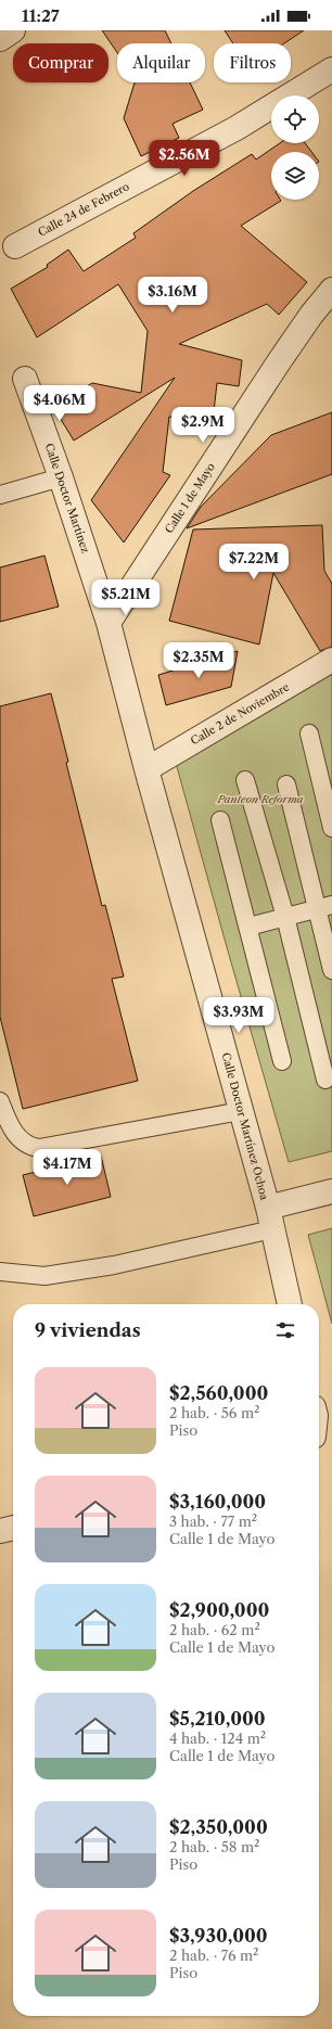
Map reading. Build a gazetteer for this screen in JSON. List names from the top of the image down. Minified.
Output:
{"streets":{"street":["Calle 24 de Febrero","Calle Doctor Martínez","Calle 1 de Mayo","Calle 2 de Noviembre","Calle Doctor Martínez Ochoa"]},"crossings":[["Calle Doctor Martínez","Calle 1 de Mayo"],["Calle Doctor Martínez","Calle 2 de Noviembre"],["Calle Doctor Martínez","Calle Doctor Martínez Ochoa"],["Calle 2 de Noviembre","Calle Doctor Martínez Ochoa"]],"parks":["Panteon Reforma"],"page":{"status":"11:27","chip":["Comprar","Alquilar","Filtros"],"price":["$2.56M","$3.16M","$4.06M","$2.9M","$7.22M","$5.21M","$2.35M","$3.93M","$4.17M"],"heading":"9 viviendas","list":[{"name":"$2,560,000","note":"2 hab. · 56 m² · Piso"},{"name":"$3,160,000","note":"3 hab. · 77 m² · Calle 1 de Mayo"},{"name":"$2,900,000","note":"2 hab. · 62 m² · Calle 1 de Mayo"},{"name":"$5,210,000","note":"4 hab. · 124 m² · Calle 1 de Mayo"},{"name":"$2,350,000","note":"2 hab. · 58 m² · Piso"},{"name":"$3,930,000","note":"2 hab. · 76 m² · Piso"}]}}
